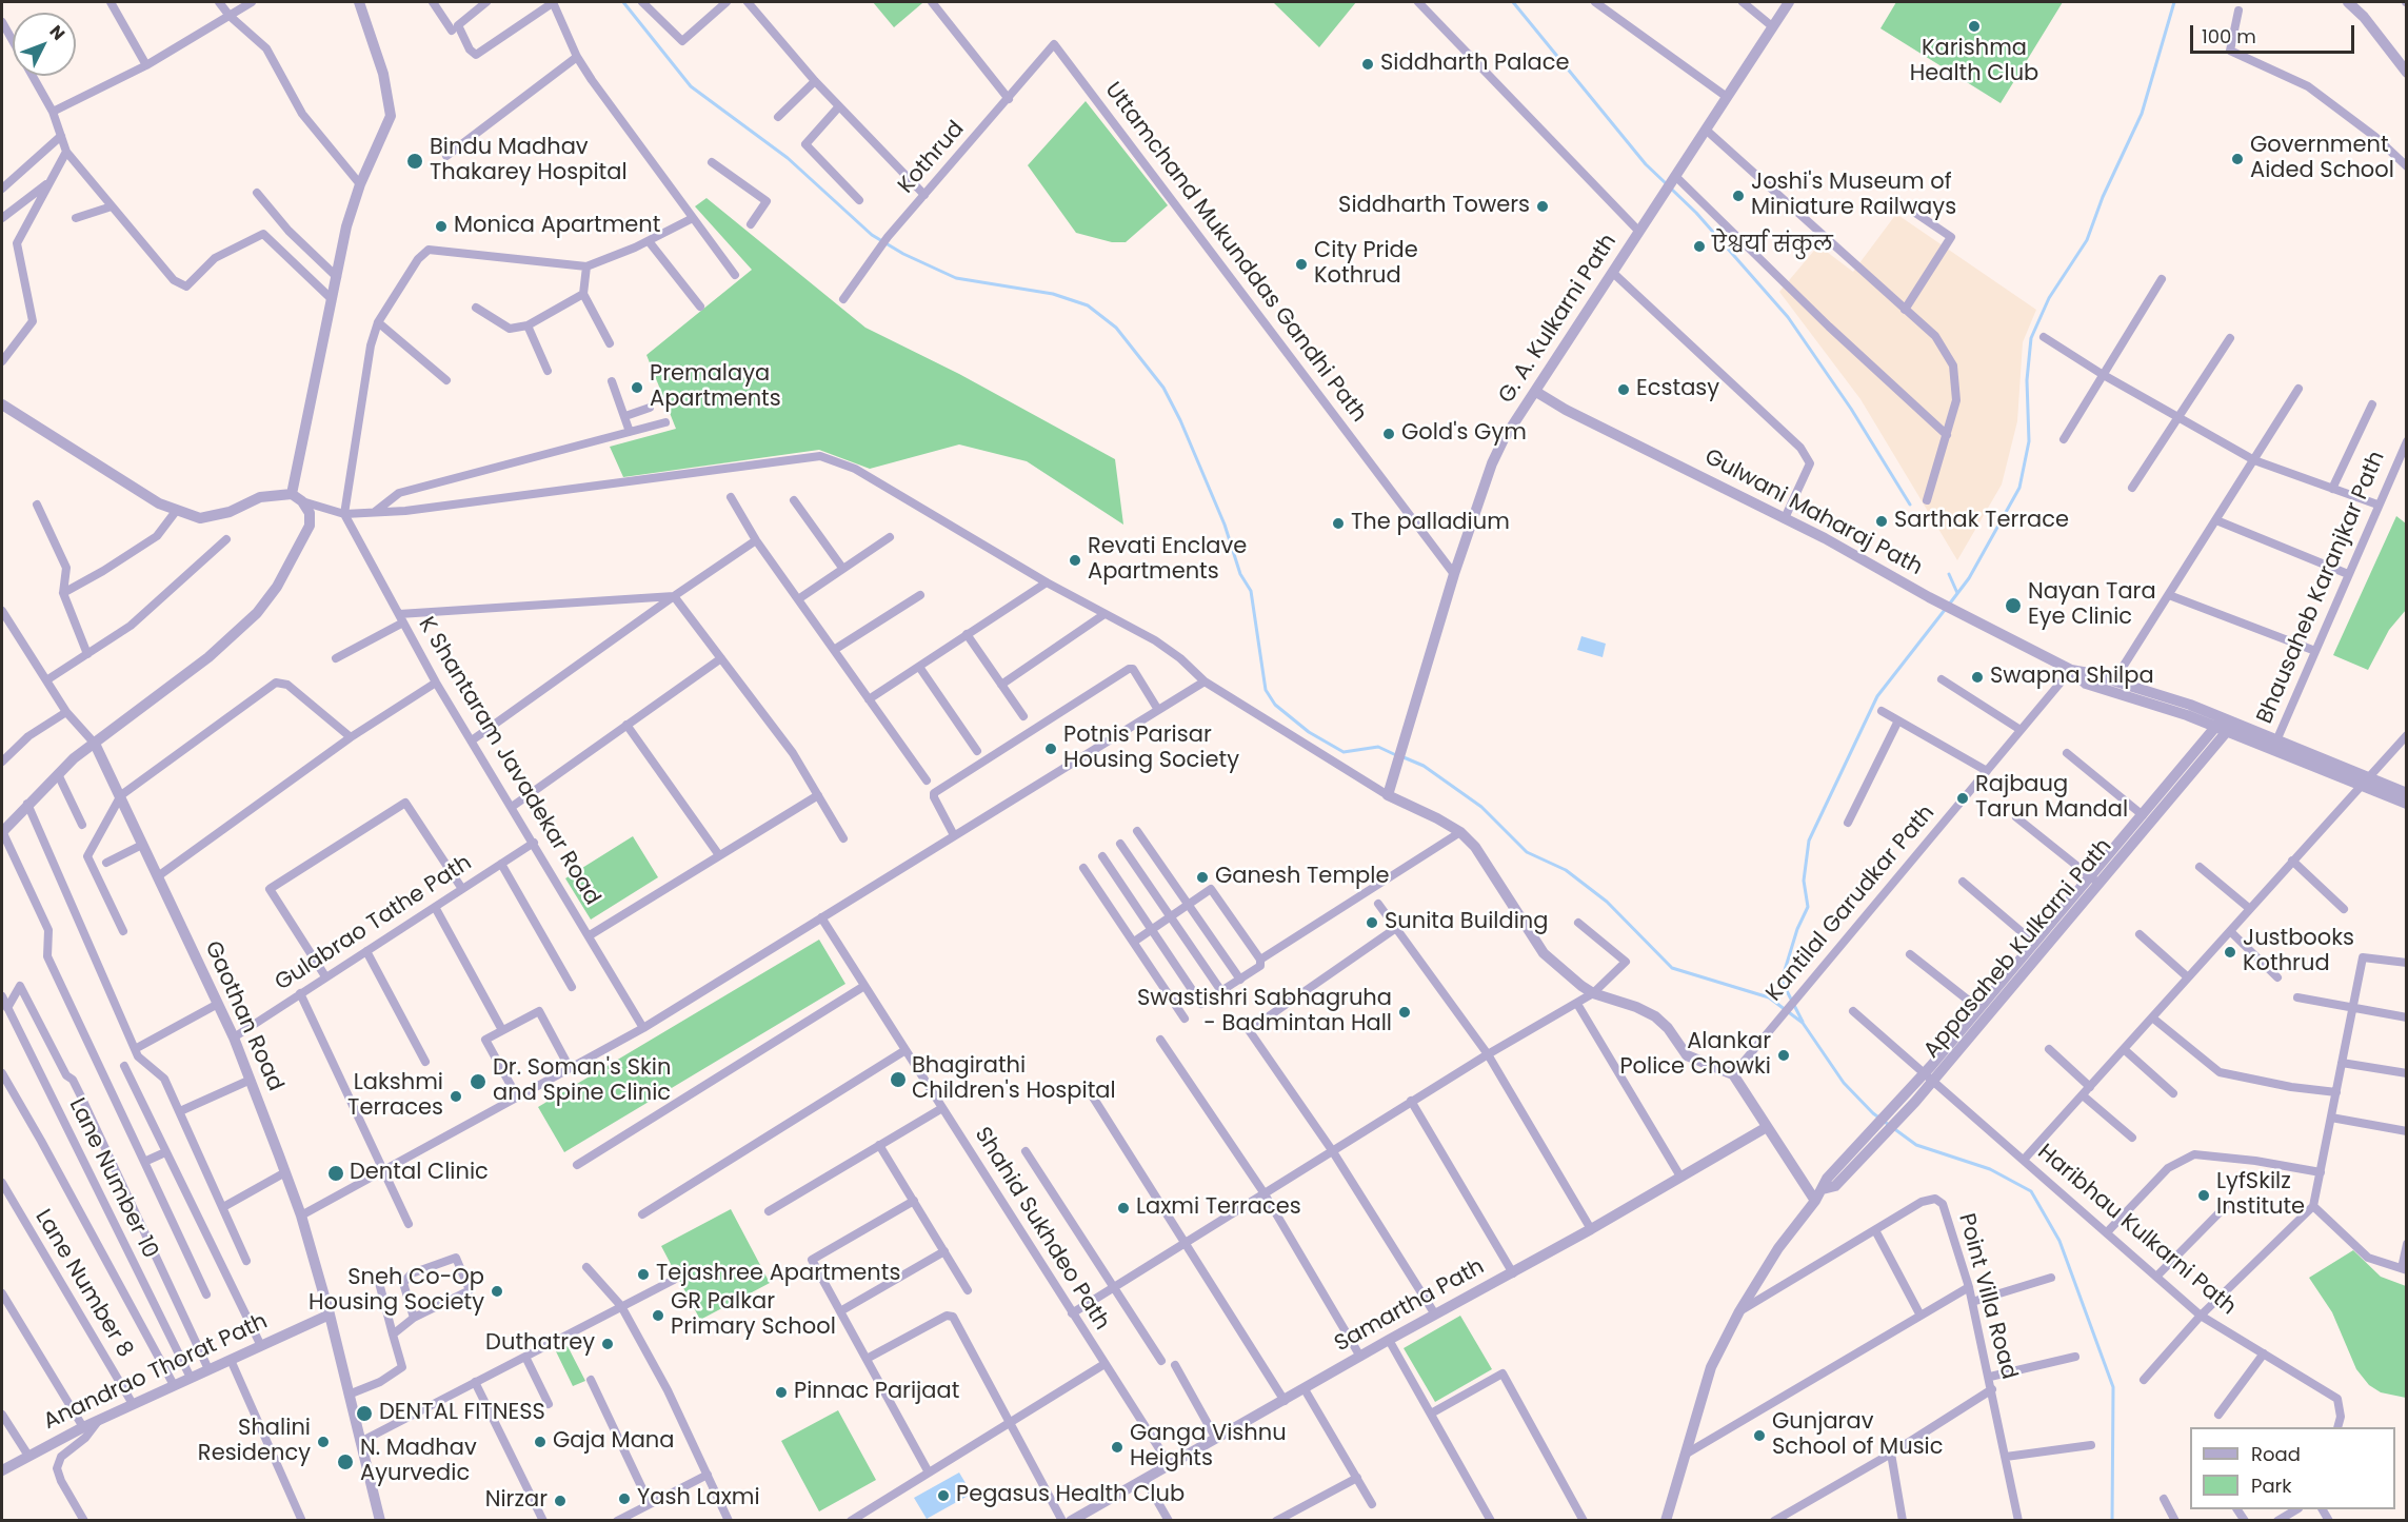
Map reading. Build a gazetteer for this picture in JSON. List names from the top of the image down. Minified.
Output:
{"streets":{"street":["Kothrud","Uttamchand Mukunddas Gandhi Path","G. A. Kulkarni Path","Gulwani Maharaj Path","Bhausaheb Karanjkar Path","K Shantaram Javadekar Road","Kantilal Garudkar Path","Gulabrao Tathe Path","Appasaheb Kulkarni Path","Gaothan Road","Lane Number 10","Shahid Sukhdeo Path","Haribhau Kulkarni Path","Lane Number 8","Point Villa Road","Samartha Path","Anandrao Thorat Path"]},"crossings":[["Kothrud","Uttamchand Mukunddas Gandhi Path"],["Uttamchand Mukunddas Gandhi Path","G. A. Kulkarni Path"],["G. A. Kulkarni Path","Gulwani Maharaj Path"],["Gulwani Maharaj Path","Bhausaheb Karanjkar Path"],["Gulwani Maharaj Path","Kantilal Garudkar Path"],["Gulwani Maharaj Path","Appasaheb Kulkarni Path"],["K Shantaram Javadekar Road","Gulabrao Tathe Path"],["Gulabrao Tathe Path","Gaothan Road"],["Appasaheb Kulkarni Path","Haribhau Kulkarni Path"],["Appasaheb Kulkarni Path","Point Villa Road"],["Gaothan Road","Anandrao Thorat Path"],["Lane Number 10","Anandrao Thorat Path"],["Shahid Sukhdeo Path","Samartha Path"],["Lane Number 8","Anandrao Thorat Path"]],"places":["Karishma Health Club","Siddharth Palace","Government Aided School","Bindu Madhav Thakarey Hospital","Joshi's Museum of Miniature Railways","Siddharth Towers","Monica Apartment","ऐश्वर्या संकुल","City Pride Kothrud","Premalaya Apartments","Ecstasy","Gold's Gym","Sarthak Terrace","The palladium","Revati Enclave Apartments","Nayan Tara Eye Clinic","Swapna Shilpa","Potnis Parisar Housing Society","Rajbaug Tarun Mandal","Ganesh Temple","Sunita Building","Justbooks Kothrud","Swastishri Sabhagruha - Badmintan Hall","Alankar Police Chowki","Bhagirathi Children's Hospital","Dr. Soman's Skin and Spine Clinic","Lakshmi Terraces","Dental Clinic","LyfSkilz Institute","Laxmi Terraces","Tejashree Apartments","Sneh Co-Op Housing Society","GR Palkar Primary School","Duthatrey","Pinnac Parijaat","DENTAL FITNESS","Gunjarav School of Music","Shalini Residency","Gaja Mana","Ganga Vishnu Heights","N. Madhav Ayurvedic","Pegasus Health Club","Yash Laxmi","Nirzar"],"legend":["Road","Park"],"scale_bar":"100 m","north":"top right"}
